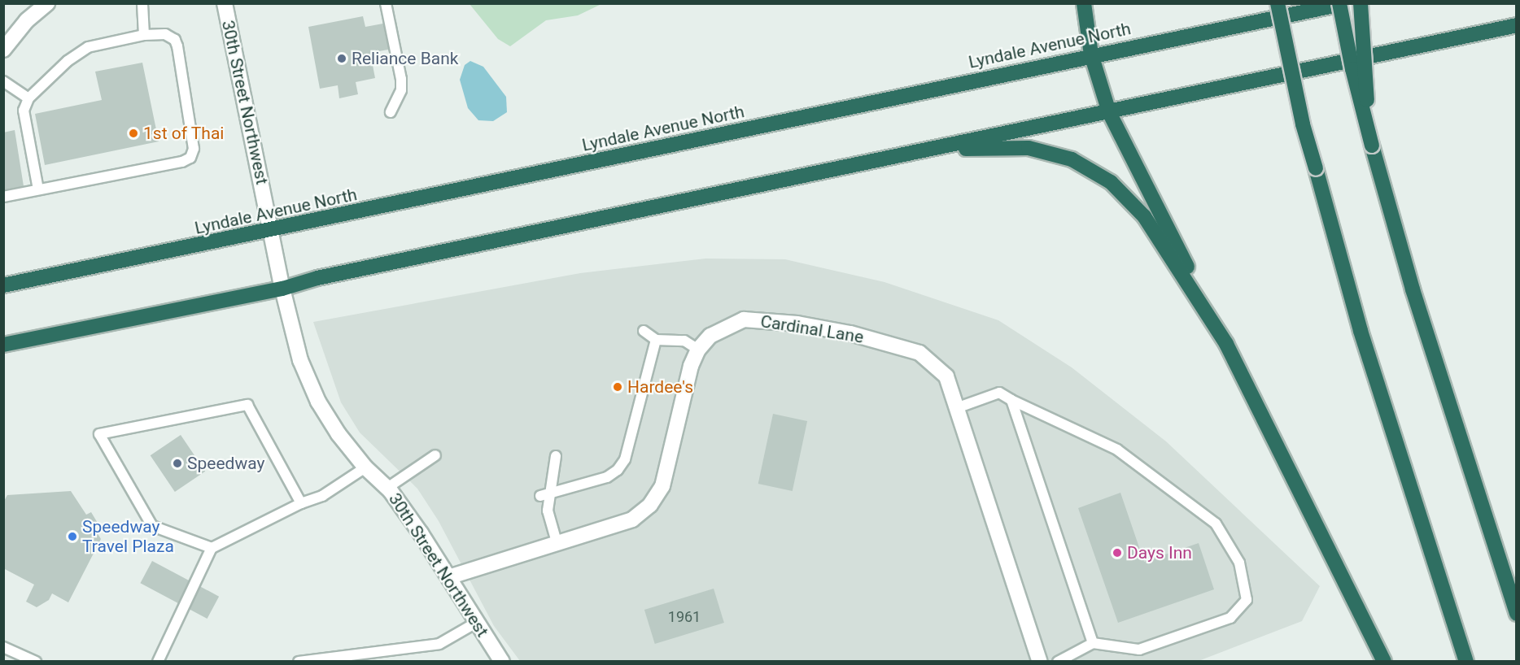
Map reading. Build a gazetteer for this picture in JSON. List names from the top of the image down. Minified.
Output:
{"streets":{"highway":["Lyndale Avenue North"],"street":["30th Street Northwest","Cardinal Lane"]},"crossings":[["Lyndale Avenue North","30th Street Northwest"],["30th Street Northwest","Cardinal Lane"]],"places":["Reliance Bank","1st of Thai","Hardee's","Speedway","Speedway Travel Plaza","Days Inn"],"house_numbers":["1961"]}
